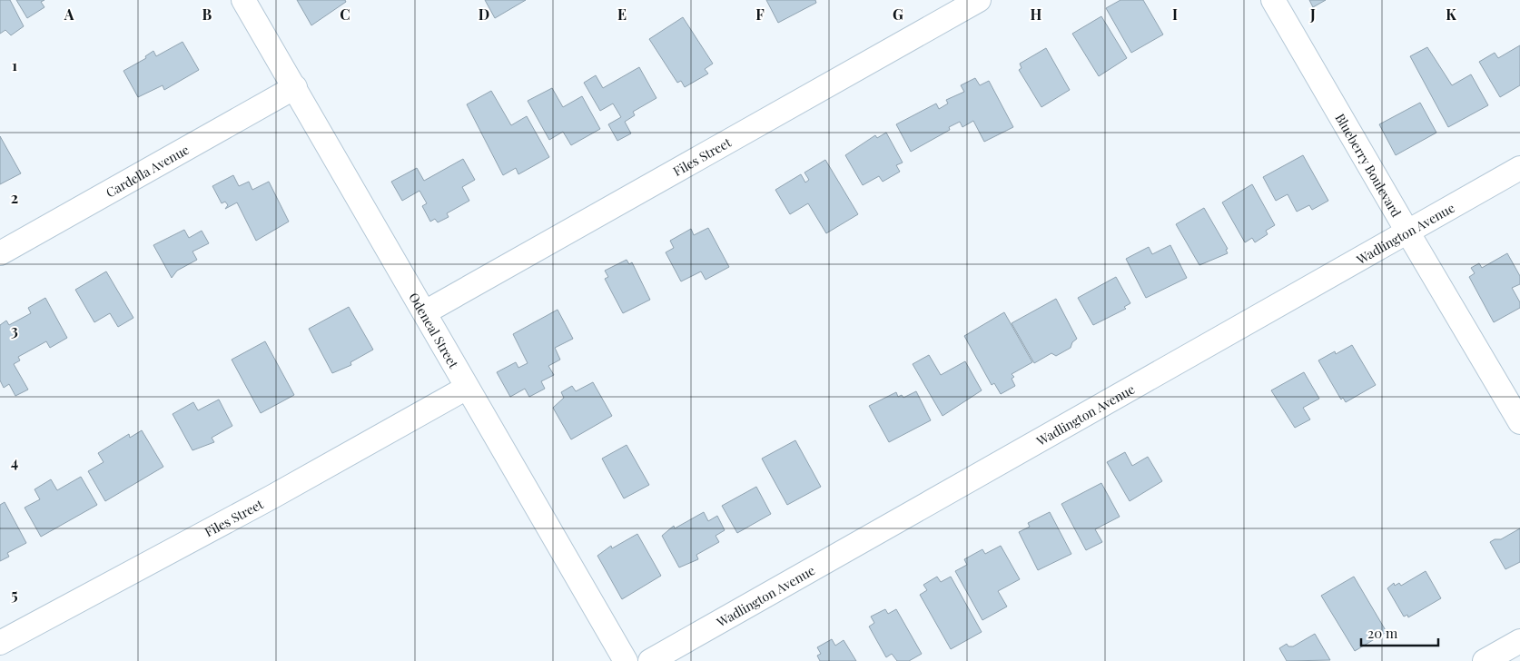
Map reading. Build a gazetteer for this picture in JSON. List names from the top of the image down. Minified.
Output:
{"streets":{"street":["Files Street","Blueberry Boulevard","Cardella Avenue","Wadlington Avenue","Odeneal Street"]},"crossings":[["Files Street","Odeneal Street"],["Blueberry Boulevard","Wadlington Avenue"],["Cardella Avenue","Odeneal Street"]],"scale_bar":"20 m","grid":{"columns":["A","B","C","D","E","F","G","H","I","J","K"],"rows":["1","2","3","4","5"]}}
